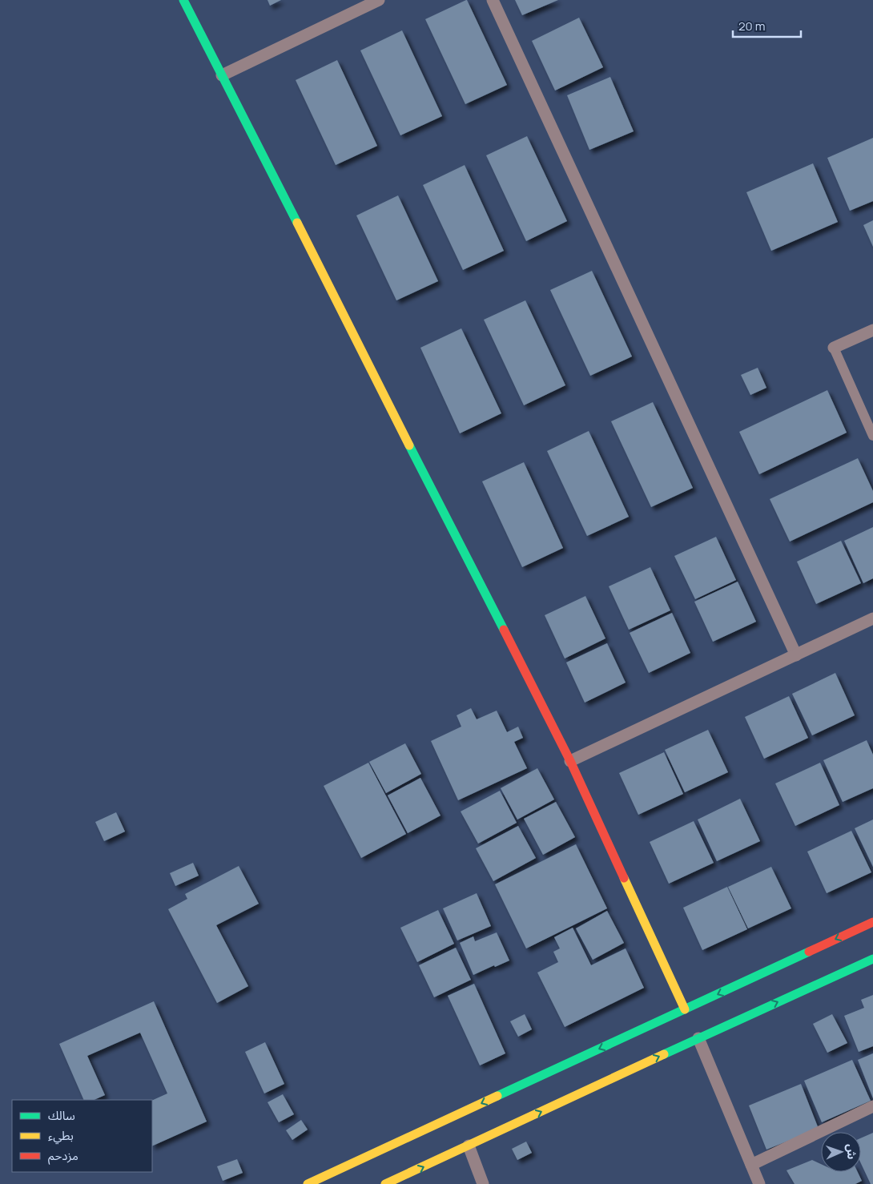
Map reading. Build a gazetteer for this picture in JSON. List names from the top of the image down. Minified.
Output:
{"legend":["سالك","بطيء","مزدحم"],"scale_bar":"20 m","north":"right"}
